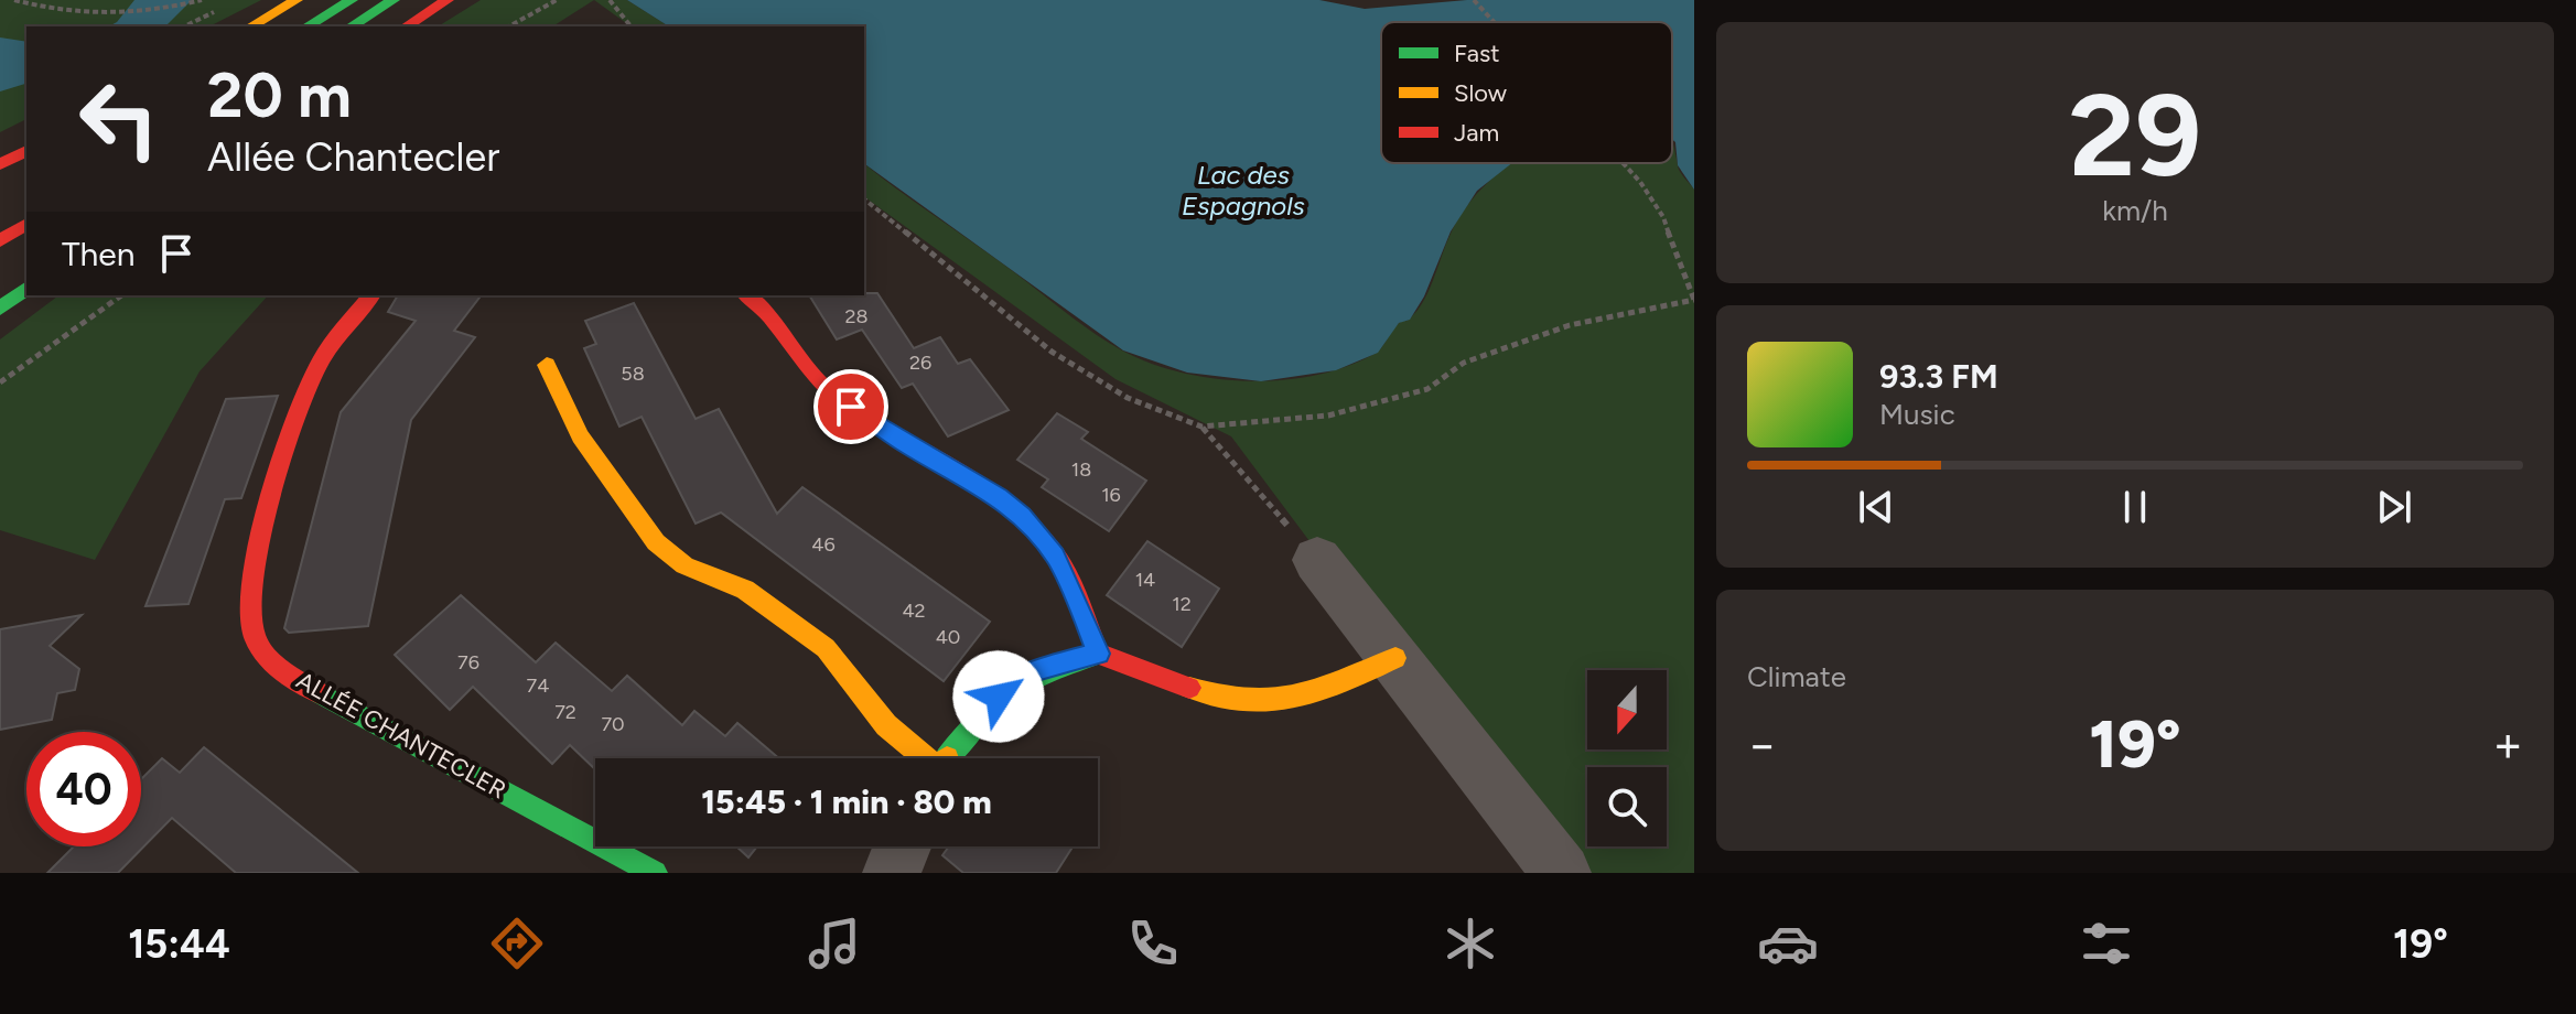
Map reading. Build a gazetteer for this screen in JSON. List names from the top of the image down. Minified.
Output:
{"streets":{"main road":["ALLÉE CHANTECLER"]},"water":["Lac des Espagnols"],"house_numbers":["28","26","58","18","16","46","14","12","42","40","76","74","72","70"],"legend":["Fast","Slow","Jam"],"north":"bottom","page":{"tile":[["29","km/h"],"Climate"],"turn":["20 m","Allée Chantecler"],"then":"Then","song":["93.3 FM","Music"],"heat":["−","19°","+"],"limit":"40","trip":"15:45 · 1 min · 80 m","tabs":["15:44","19°"]}}
